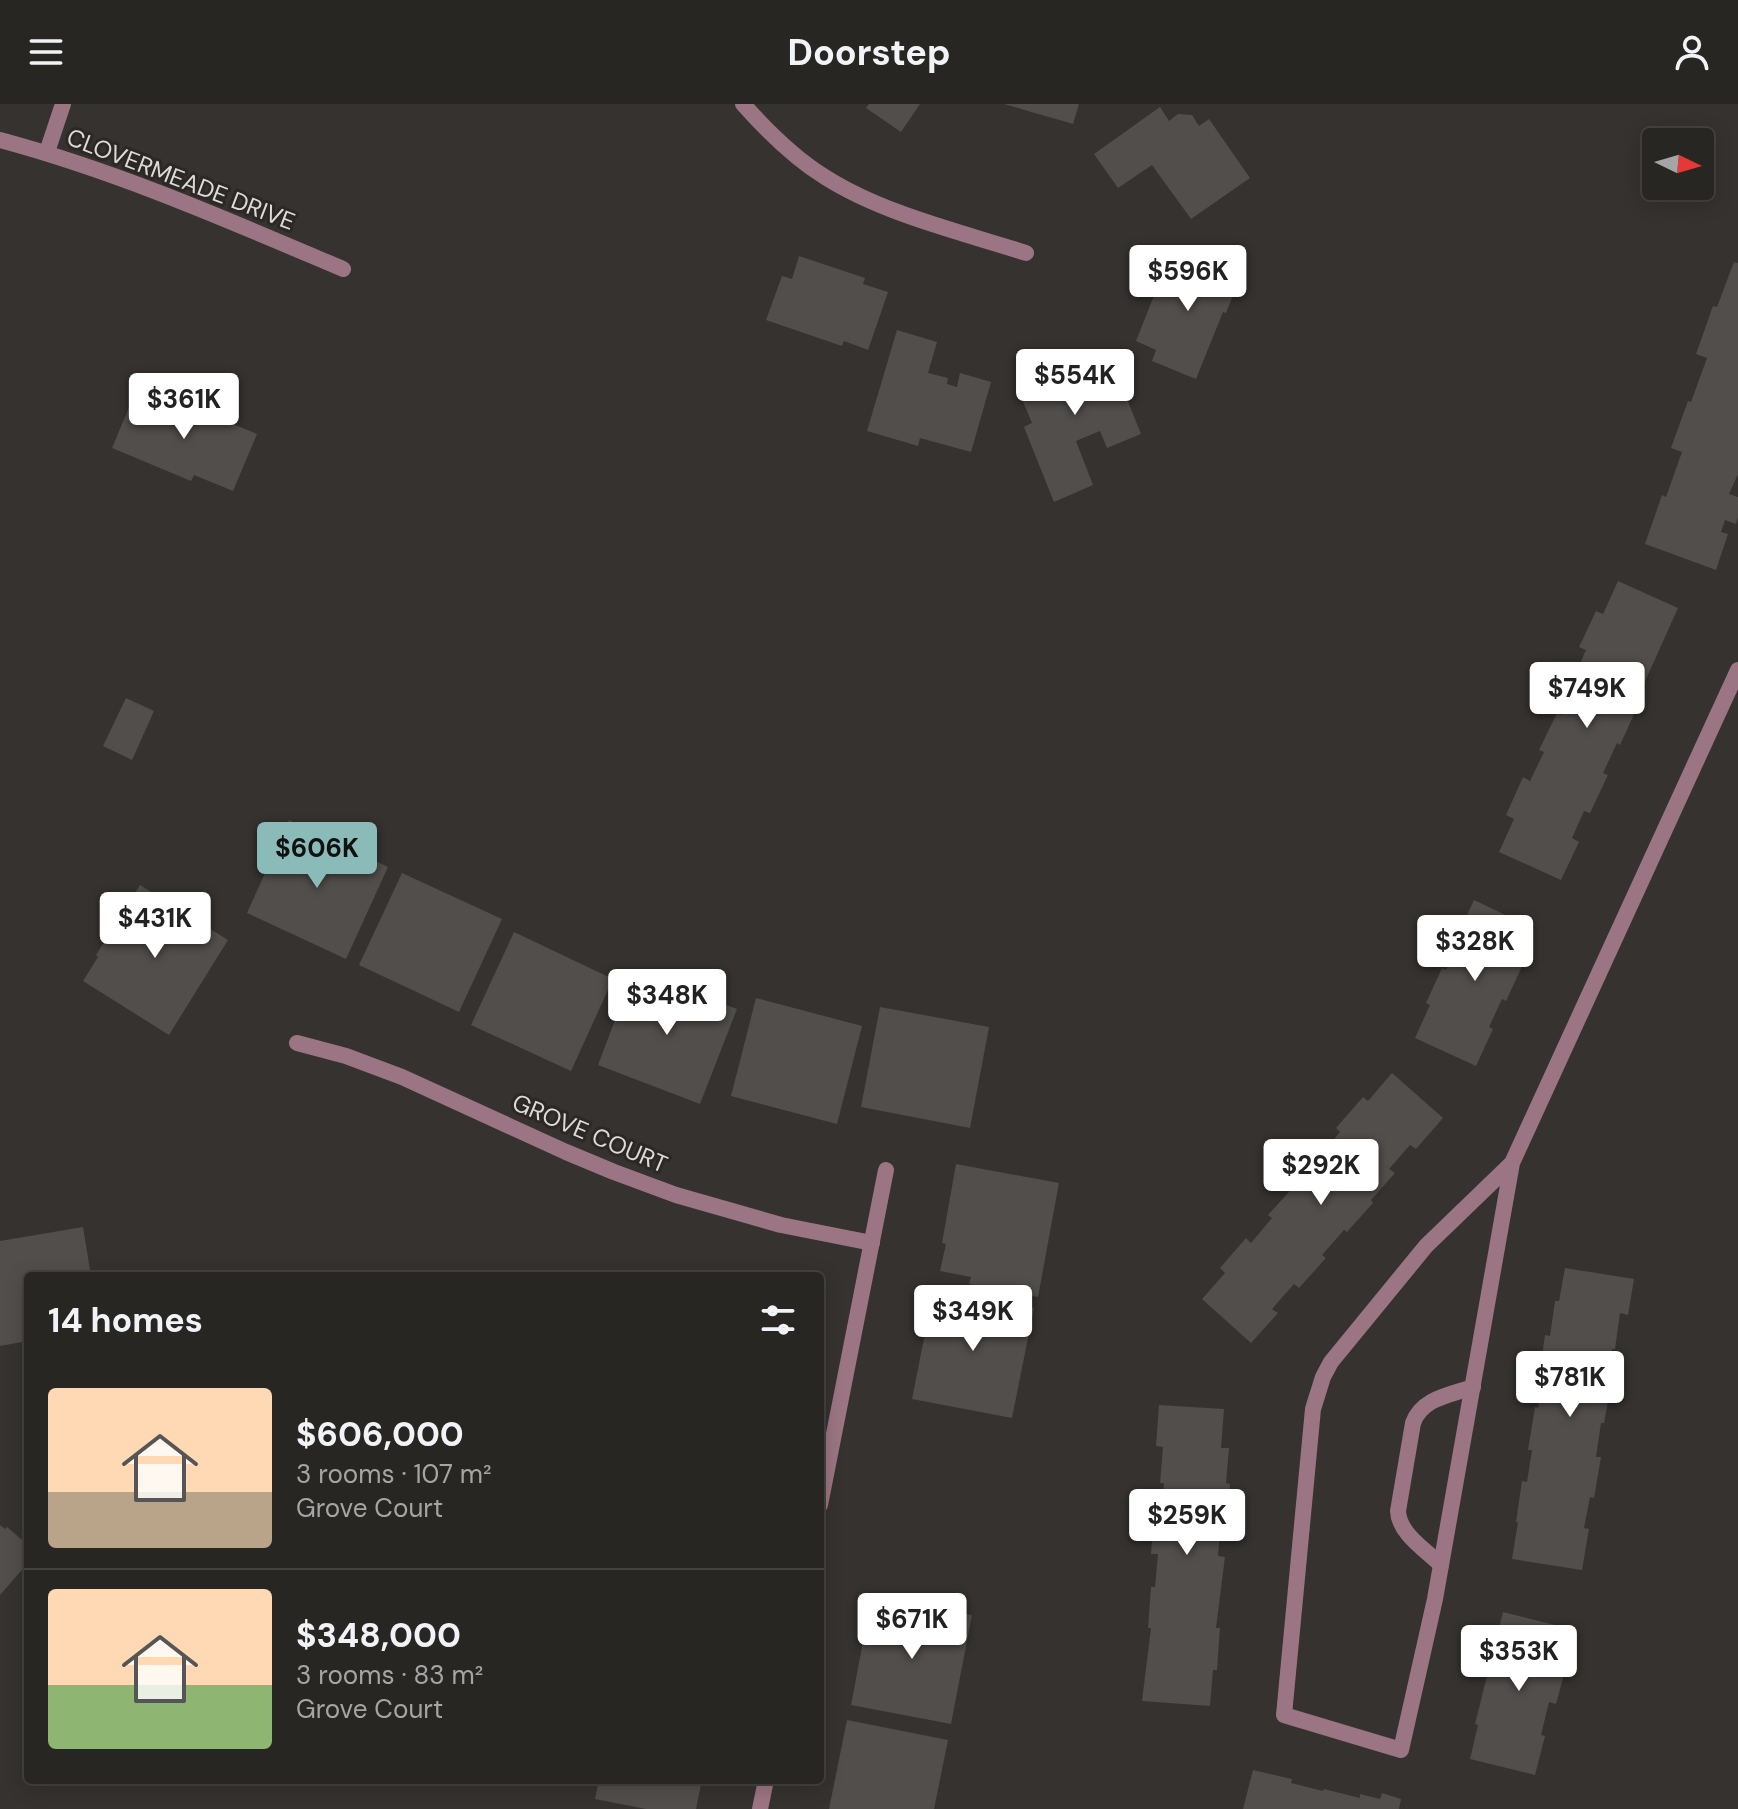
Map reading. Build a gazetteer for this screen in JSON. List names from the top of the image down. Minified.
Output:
{"streets":{"street":["CLOVERMEADE DRIVE","GROVE COURT"]},"north":"right","page":{"header":"Doorstep","price":["$596K","$554K","$361K","$749K","$606K","$431K","$328K","$348K","$292K","$349K","$781K","$259K","$671K","$353K"],"heading":"14 homes","list":[{"name":"$606,000","note":"3 rooms · 107 m² · Grove Court"},{"name":"$348,000","note":"3 rooms · 83 m² · Grove Court"}]}}
